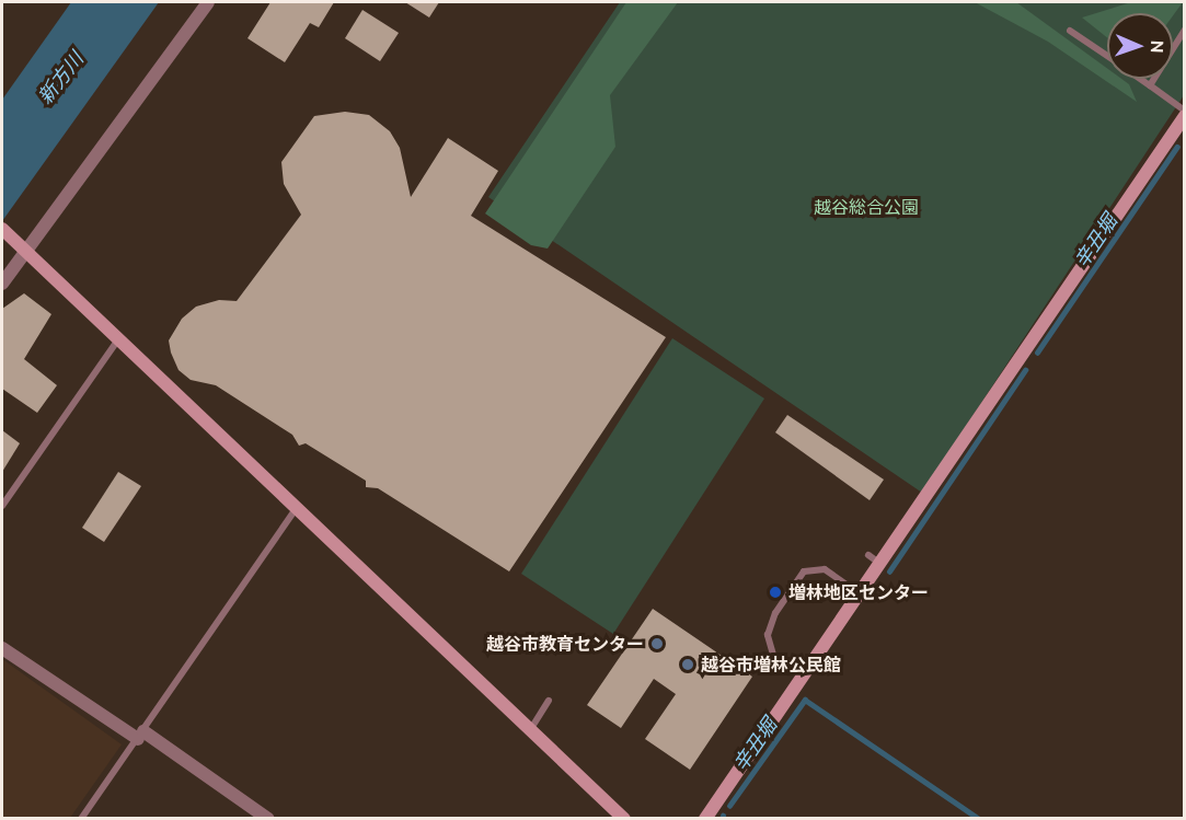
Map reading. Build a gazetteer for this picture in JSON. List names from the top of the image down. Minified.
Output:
{"water":["新方川","辛丑堀"],"parks":["越谷総合公園"],"places":["増林地区センター","越谷市教育センター","越谷市増林公民館"],"north":"right"}
